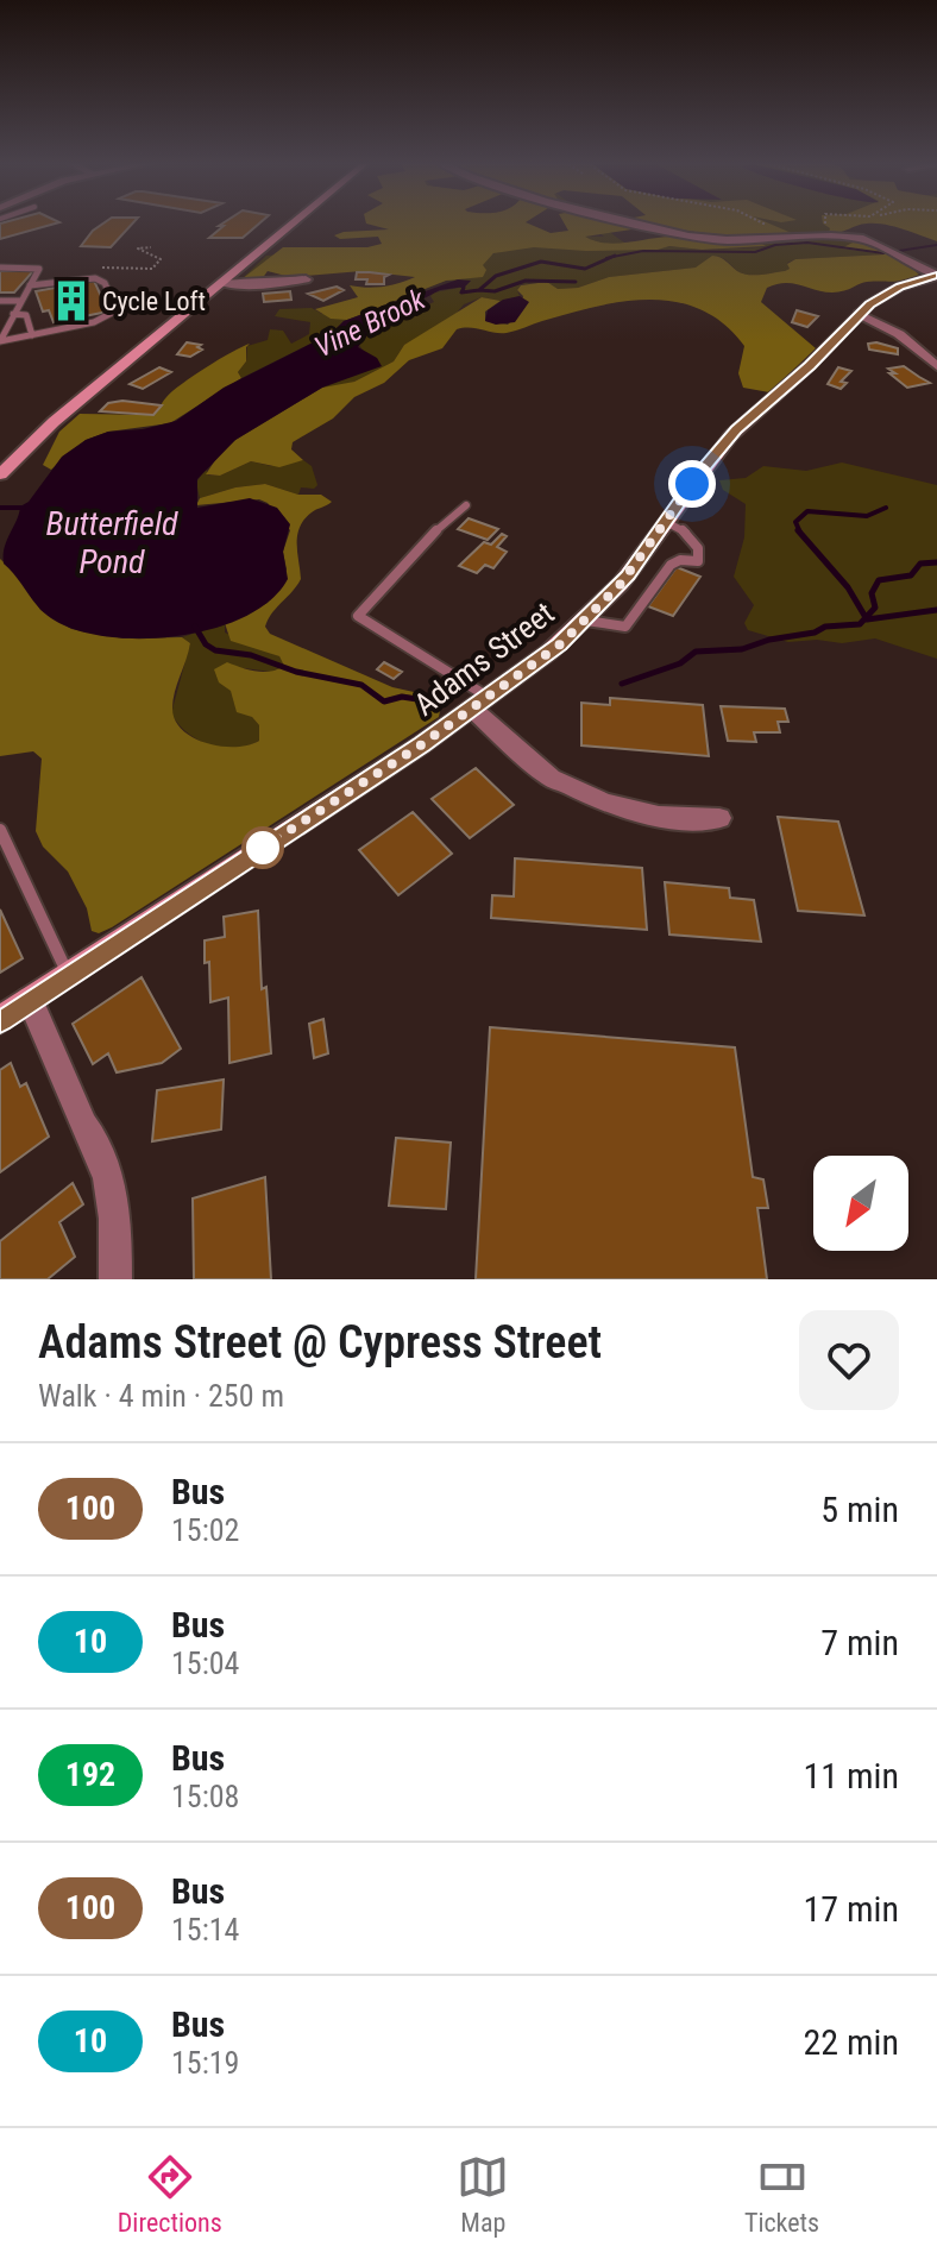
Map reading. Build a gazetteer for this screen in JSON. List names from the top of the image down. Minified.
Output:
{"streets":{"main road":["Adams Street"]},"water":["Vine Brook","Butterfield Pond"],"places":{"building":["Cycle Loft"]},"lines":["bus line 100"],"north":"bottom left","page":{"heading":["Adams Street @ Cypress Street","Walk · 4 min · 250 m"],"list":[{"mark":"100","name":"Bus","note":"15:02","value":"5 min"},{"mark":"10","name":"Bus","note":"15:04","value":"7 min"},{"mark":"192","name":"Bus","note":"15:08","value":"11 min"},{"mark":"100","name":"Bus","note":"15:14","value":"17 min"},{"mark":"10","name":"Bus","note":"15:19","value":"22 min"}],"tabs":["Directions","Map","Tickets"]}}
